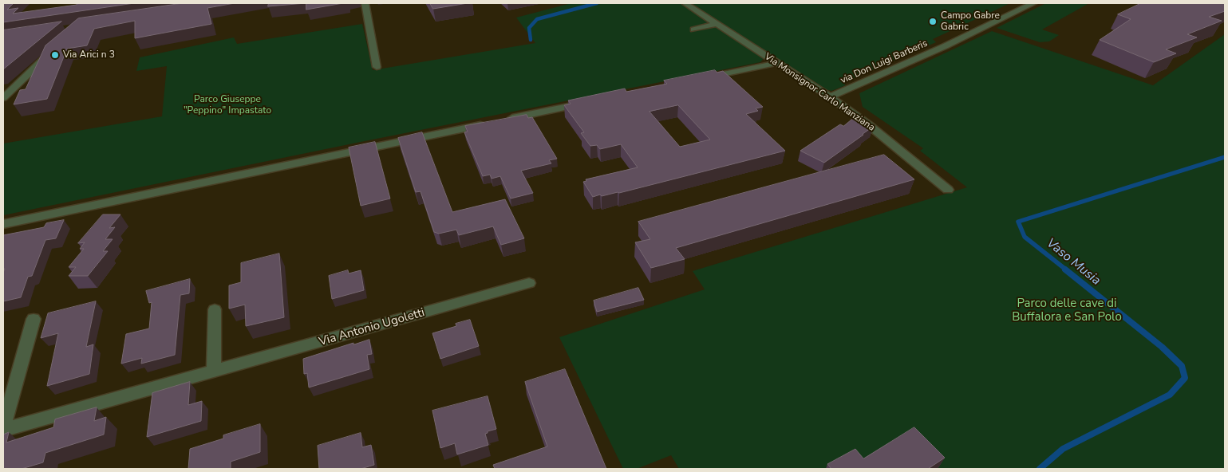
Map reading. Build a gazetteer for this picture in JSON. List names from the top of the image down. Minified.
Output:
{"streets":{"street":["via Don Luigi Barberis","Via Monsignor Carlo Manziana","Via Antonio Ugoletti"]},"crossings":[["via Don Luigi Barberis","Via Monsignor Carlo Manziana"]],"water":["Vaso Musia"],"parks":["Parco Giuseppe \"Peppino\" Impastato","Parco delle cave di Buffalora e San Polo"],"places":["Campo Gabre Gabric","Via Arici n 3"]}
